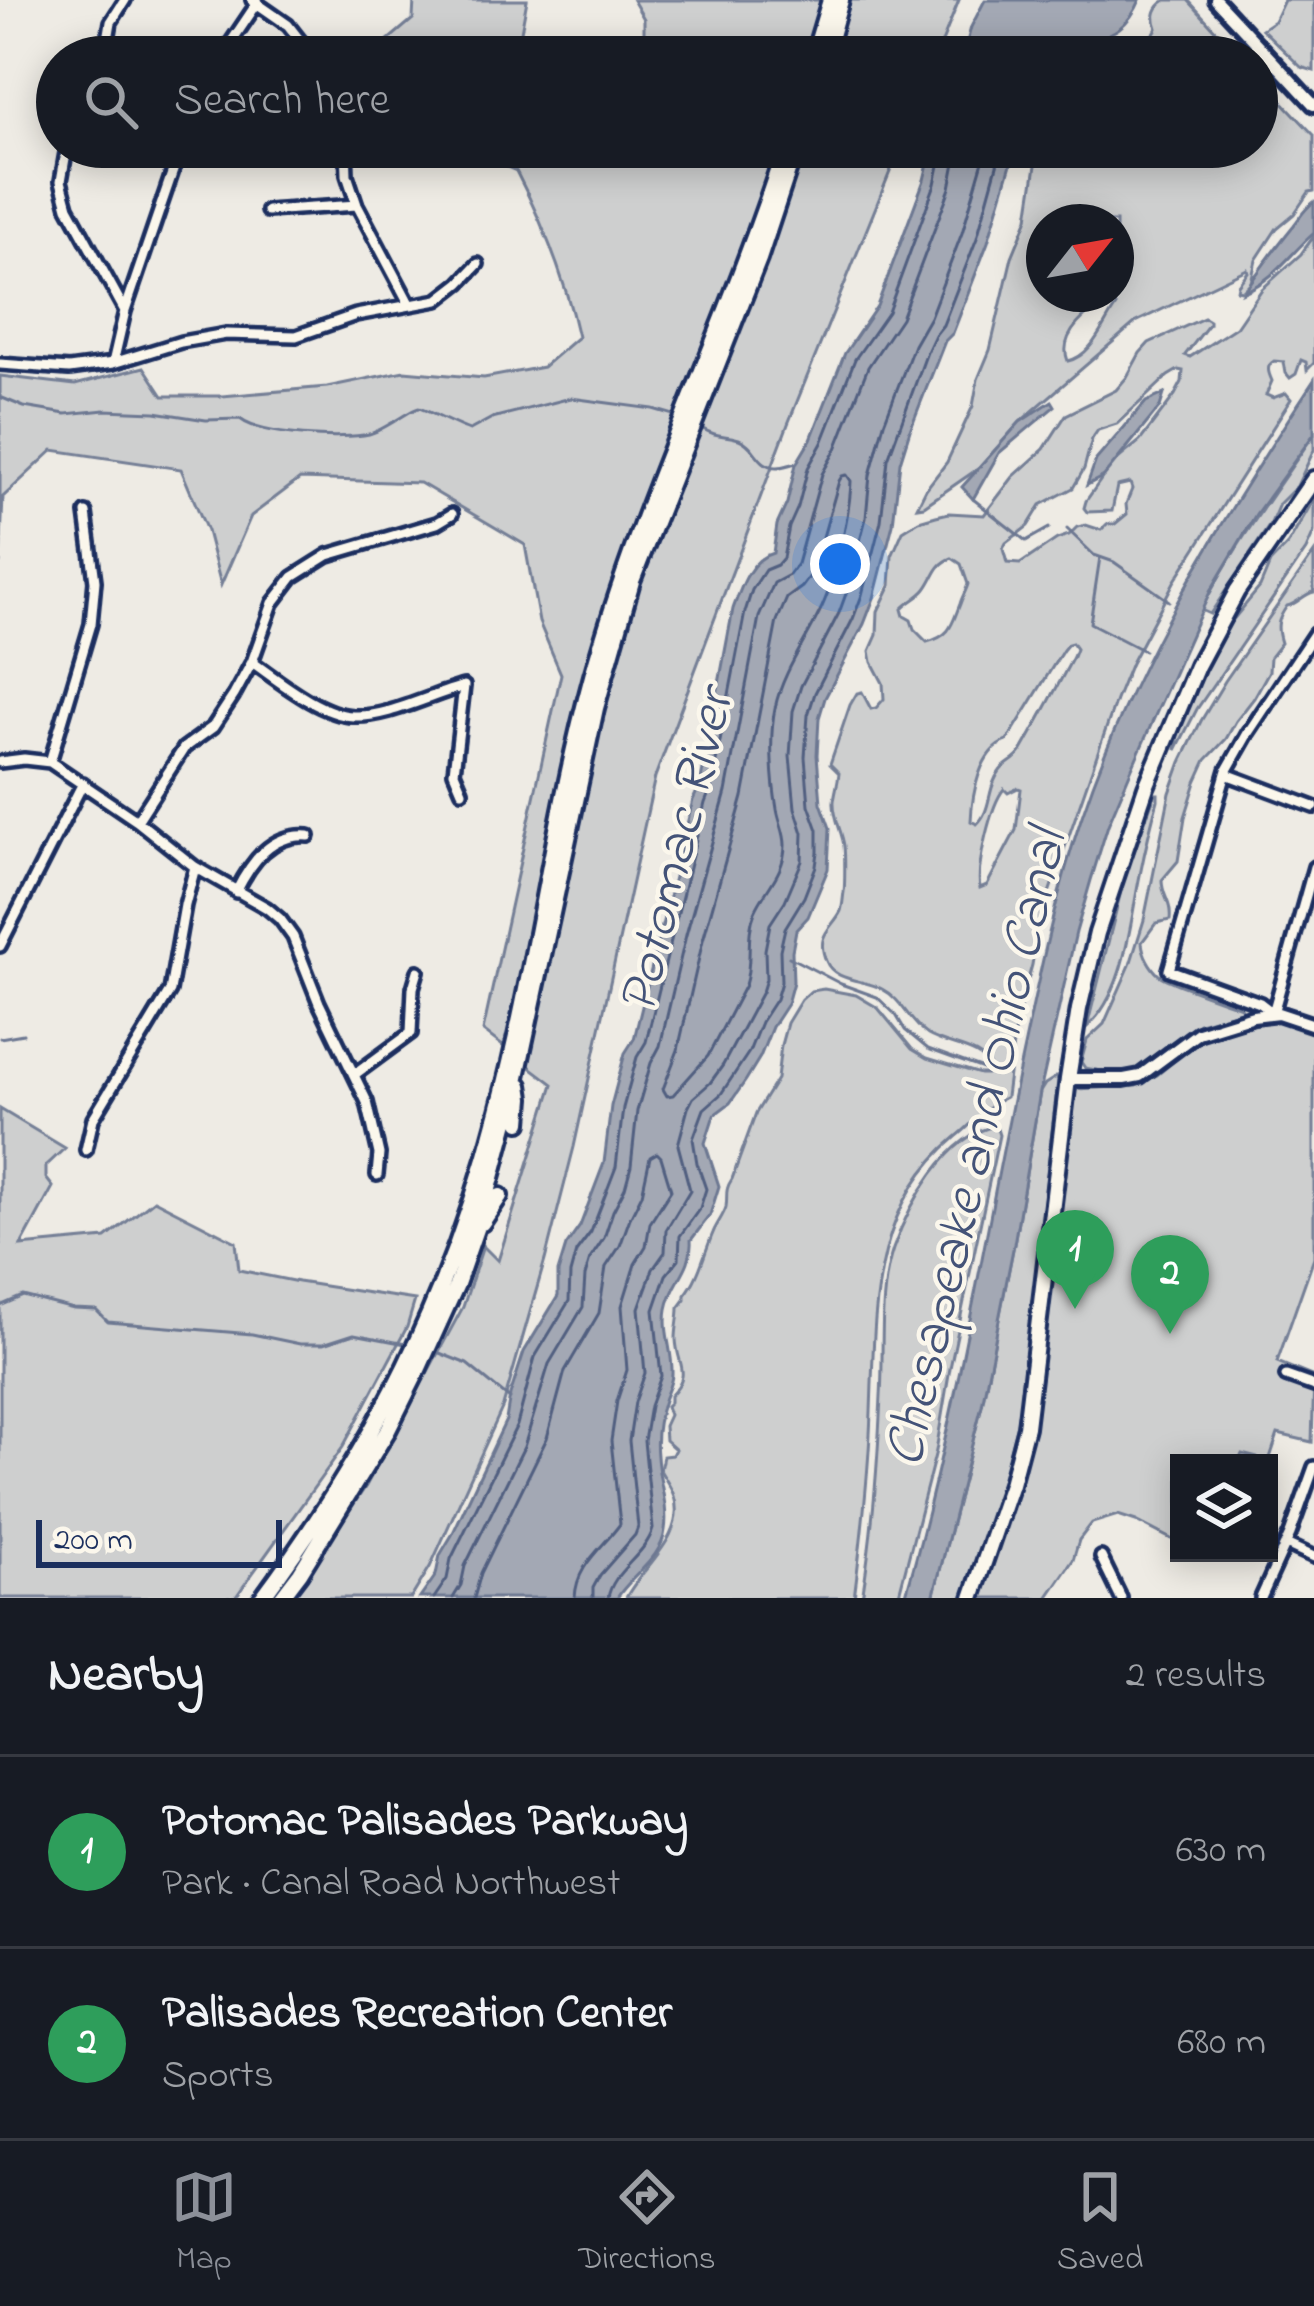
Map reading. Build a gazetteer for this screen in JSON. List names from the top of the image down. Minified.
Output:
{"water":["Potomac River","Chesapeake and Ohio Canal"],"scale_bar":"200 m","north":"top right","page":{"search":"Search here","pins":["1","2"],"scale":"200 m","heading":["Nearby","2 results"],"list":[{"mark":"1","name":"Potomac Palisades Parkway","note":"Park · Canal Road Northwest","value":"630 m"},{"mark":"2","name":"Palisades Recreation Center","note":"Sports","value":"680 m"}],"nav":["Map","Directions","Saved"]}}
